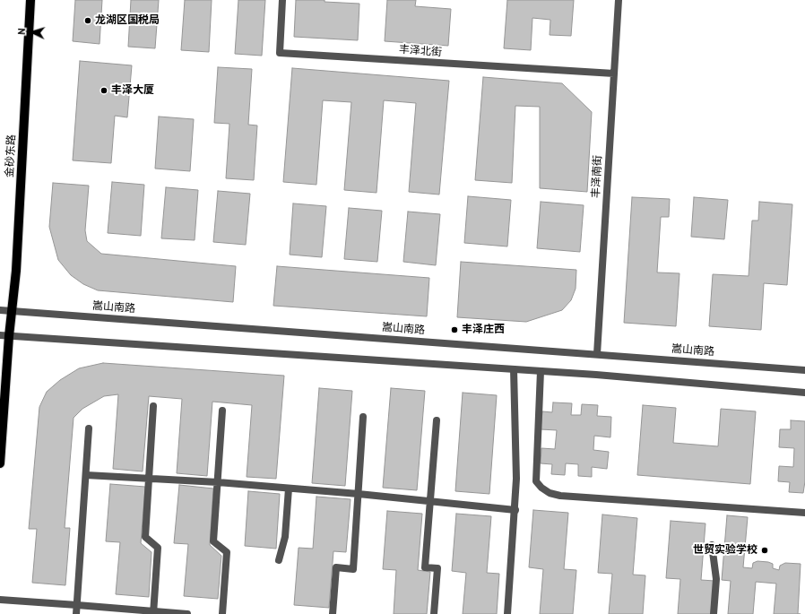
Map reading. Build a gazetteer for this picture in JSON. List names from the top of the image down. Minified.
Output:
{"streets":{"main road":["金砂东路"],"street":["丰泽北街","丰泽南街","嵩山南路"]},"crossings":[["丰泽北街","丰泽南街"],["金砂东路","嵩山南路"],["丰泽南街","嵩山南路"]],"places":["龙湖区国税局","丰泽大厦","丰泽庄西","世贸实验学校"],"north":"left"}
